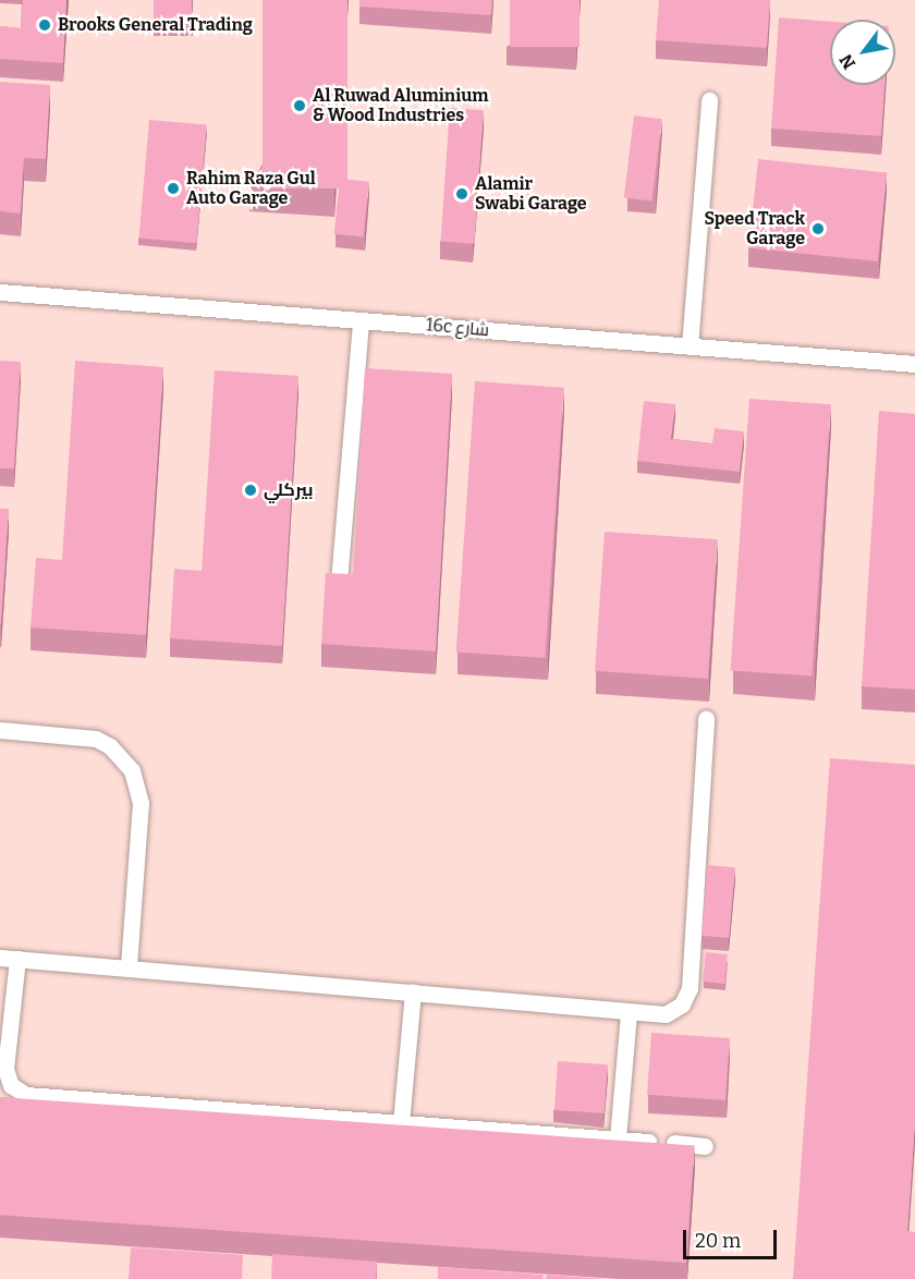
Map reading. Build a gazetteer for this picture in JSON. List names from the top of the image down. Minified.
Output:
{"streets":{"lane":["16c شارع"]},"places":["Brooks General Trading","Al Ruwad Aluminium & Wood Industries","Rahim Raza Gul Auto Garage","Alamir Swabi Garage","Speed Track Garage","بيركلي"],"scale_bar":"20 m","north":"bottom left"}
